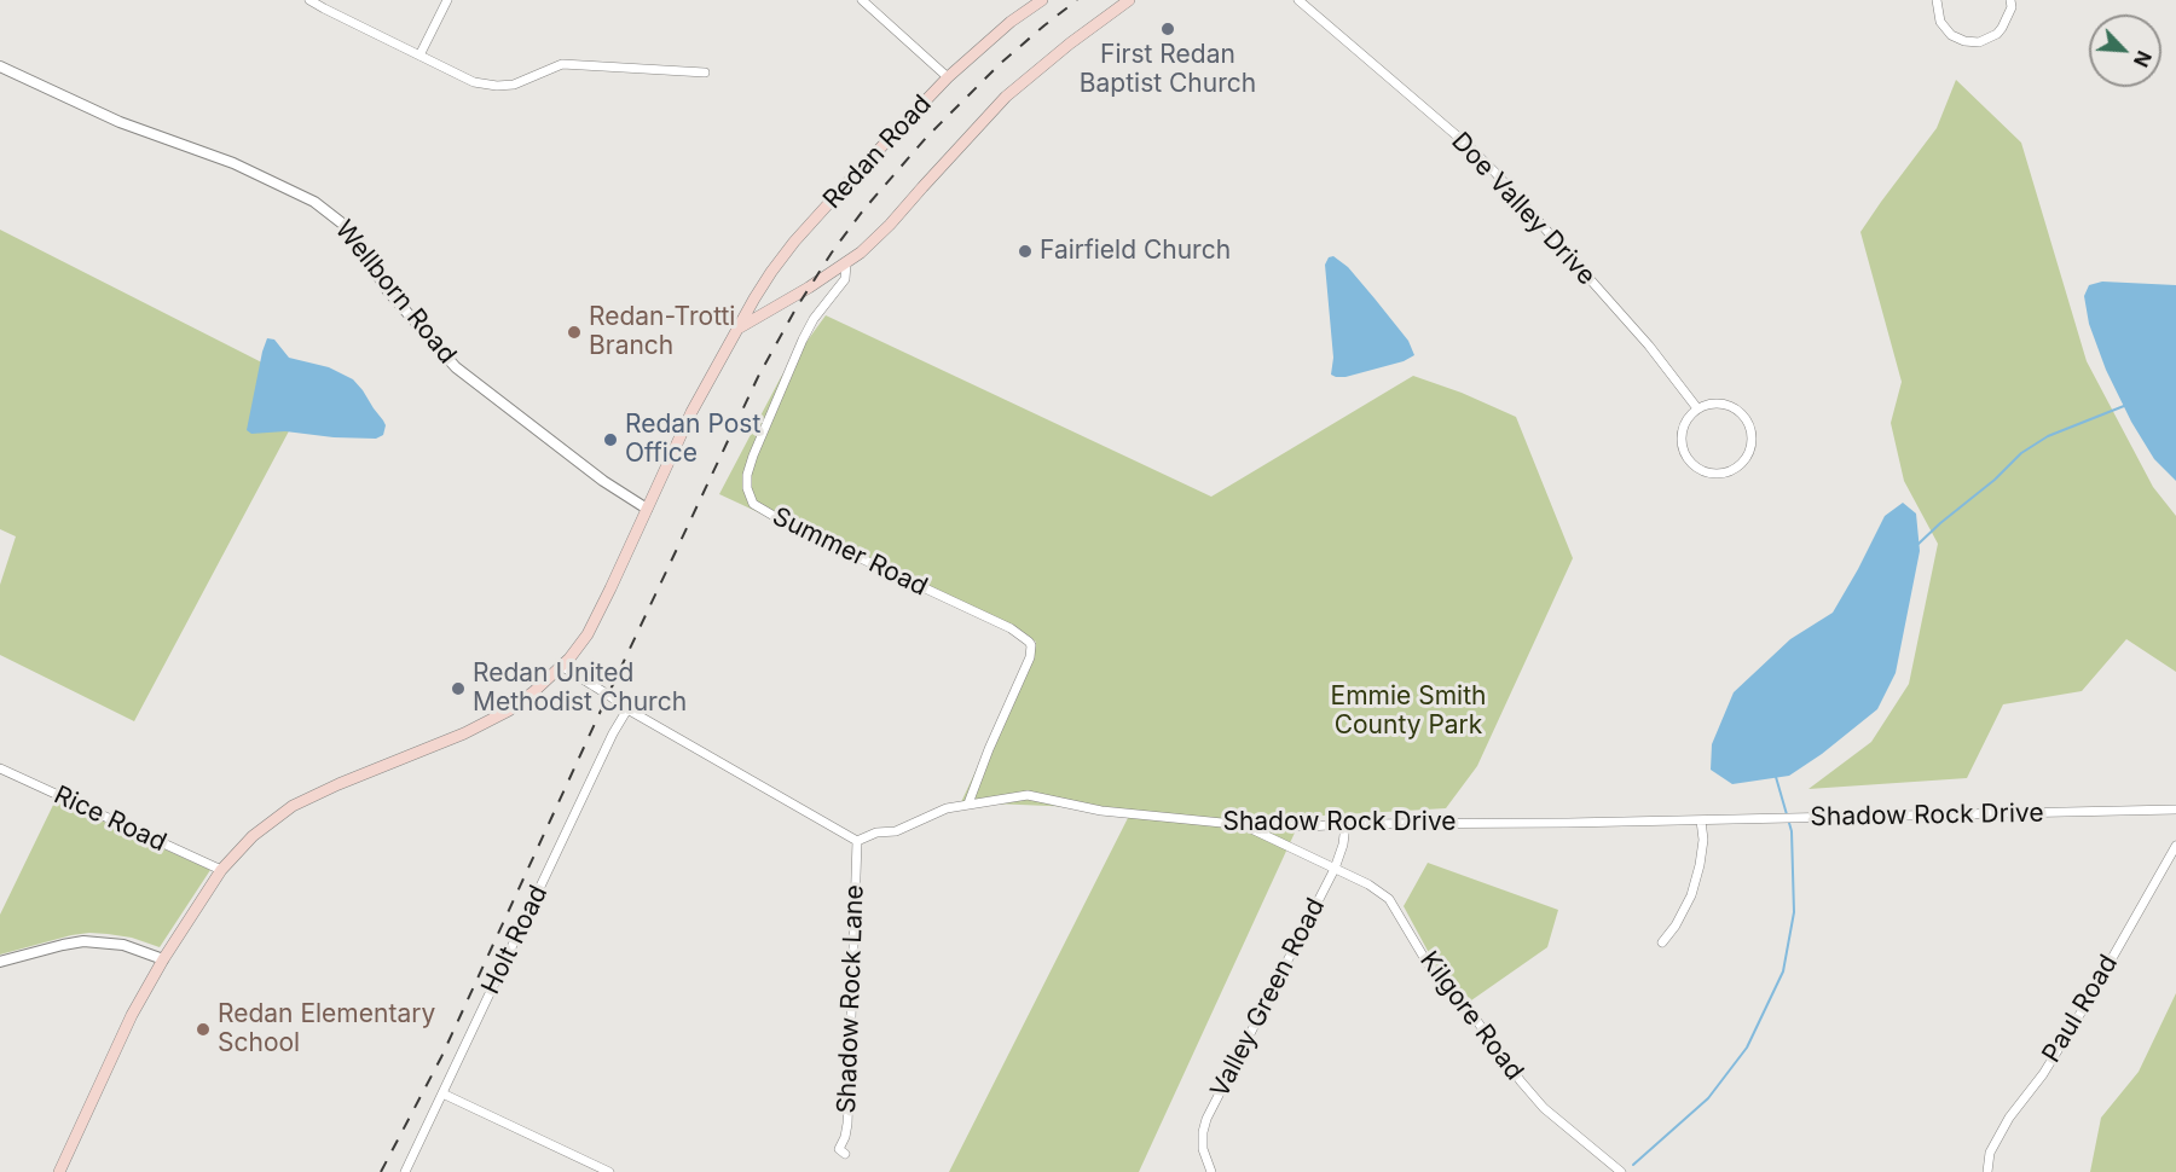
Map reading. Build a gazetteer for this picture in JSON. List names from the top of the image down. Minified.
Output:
{"streets":{"main road":["Redan Road"],"street":["Doe Valley Drive","Wellborn Road","Summer Road","Shadow Rock Drive","Rice Road","Holt Road","Valley Green Road","Shadow Rock Lane","Paul Road","Kilgore Road"]},"crossings":[["Redan Road","Wellborn Road"],["Redan Road","Rice Road"],["Summer Road","Shadow Rock Drive"],["Shadow Rock Drive","Valley Green Road"],["Shadow Rock Drive","Shadow Rock Lane"],["Shadow Rock Drive","Kilgore Road"],["Valley Green Road","Kilgore Road"]],"parks":["Emmie Smith County Park"],"places":["First Redan Baptist Church","Fairfield Church","Redan-Trotti Branch","Redan Post Office","Redan United Methodist Church","Redan Elementary School"],"north":"bottom right"}
